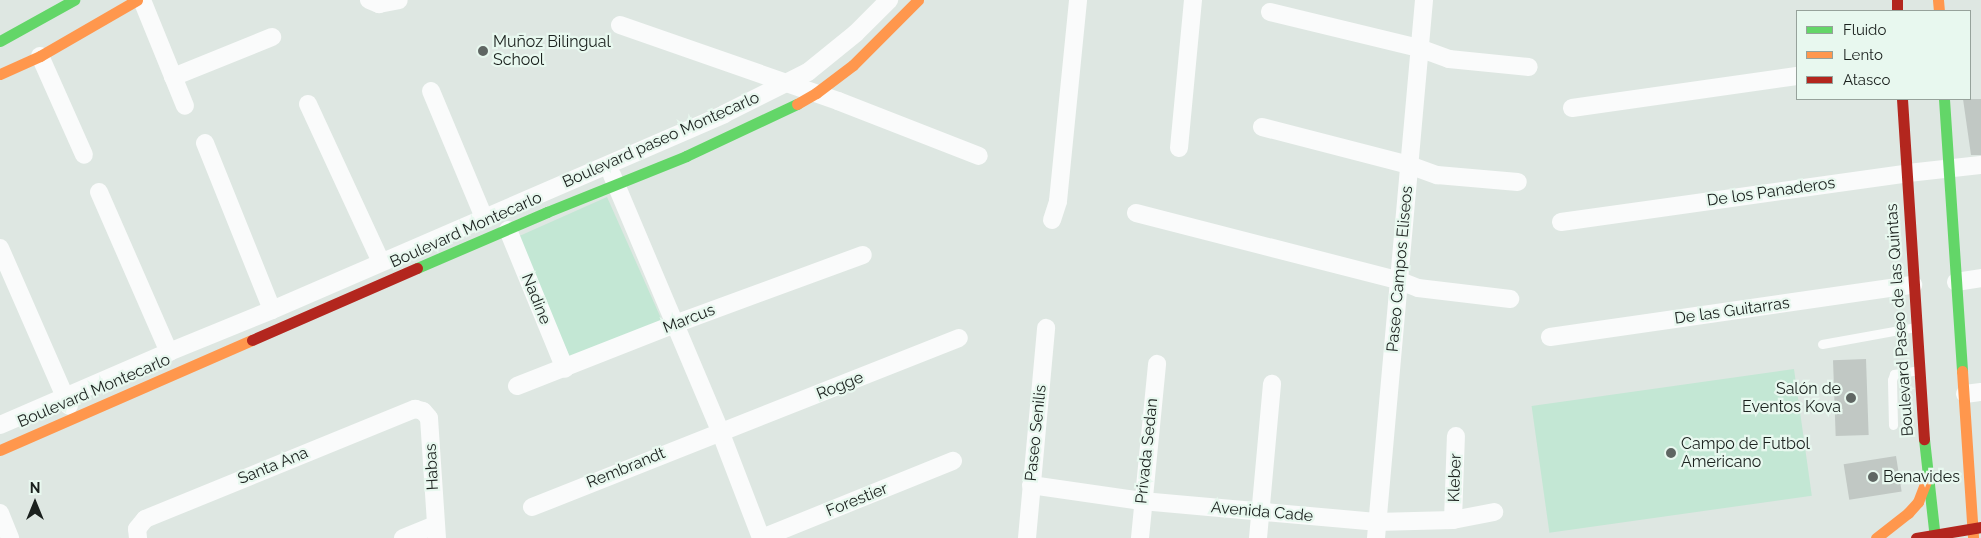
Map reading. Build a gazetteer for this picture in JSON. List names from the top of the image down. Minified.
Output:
{"streets":{"street":["Boulevard paseo Montecarlo","De los Panaderos","Boulevard Montecarlo","Paseo Campos Eliseos","Nadine","De las Guitarras","Marcus","Boulevard Paseo de las Quintas","Rogge","Paseo Senilis","Privada Sedan","Santa Ana","Habas","Rembrandt","Kleber","Forestier","Avenida Cade"]},"crossings":[["De los Panaderos","Boulevard Paseo de las Quintas"],["Boulevard Montecarlo","Nadine"],["Paseo Campos Eliseos","Avenida Cade"],["Nadine","Marcus"],["De las Guitarras","Boulevard Paseo de las Quintas"],["Rogge","Rembrandt"],["Paseo Senilis","Avenida Cade"],["Privada Sedan","Avenida Cade"],["Santa Ana","Habas"],["Kleber","Avenida Cade"]],"places":["Muñoz Bilingual School","Salón de Eventos Kova","Campo de Futbol Americano","Benavides"],"legend":["Fluido","Lento","Atasco"],"north":"top"}
